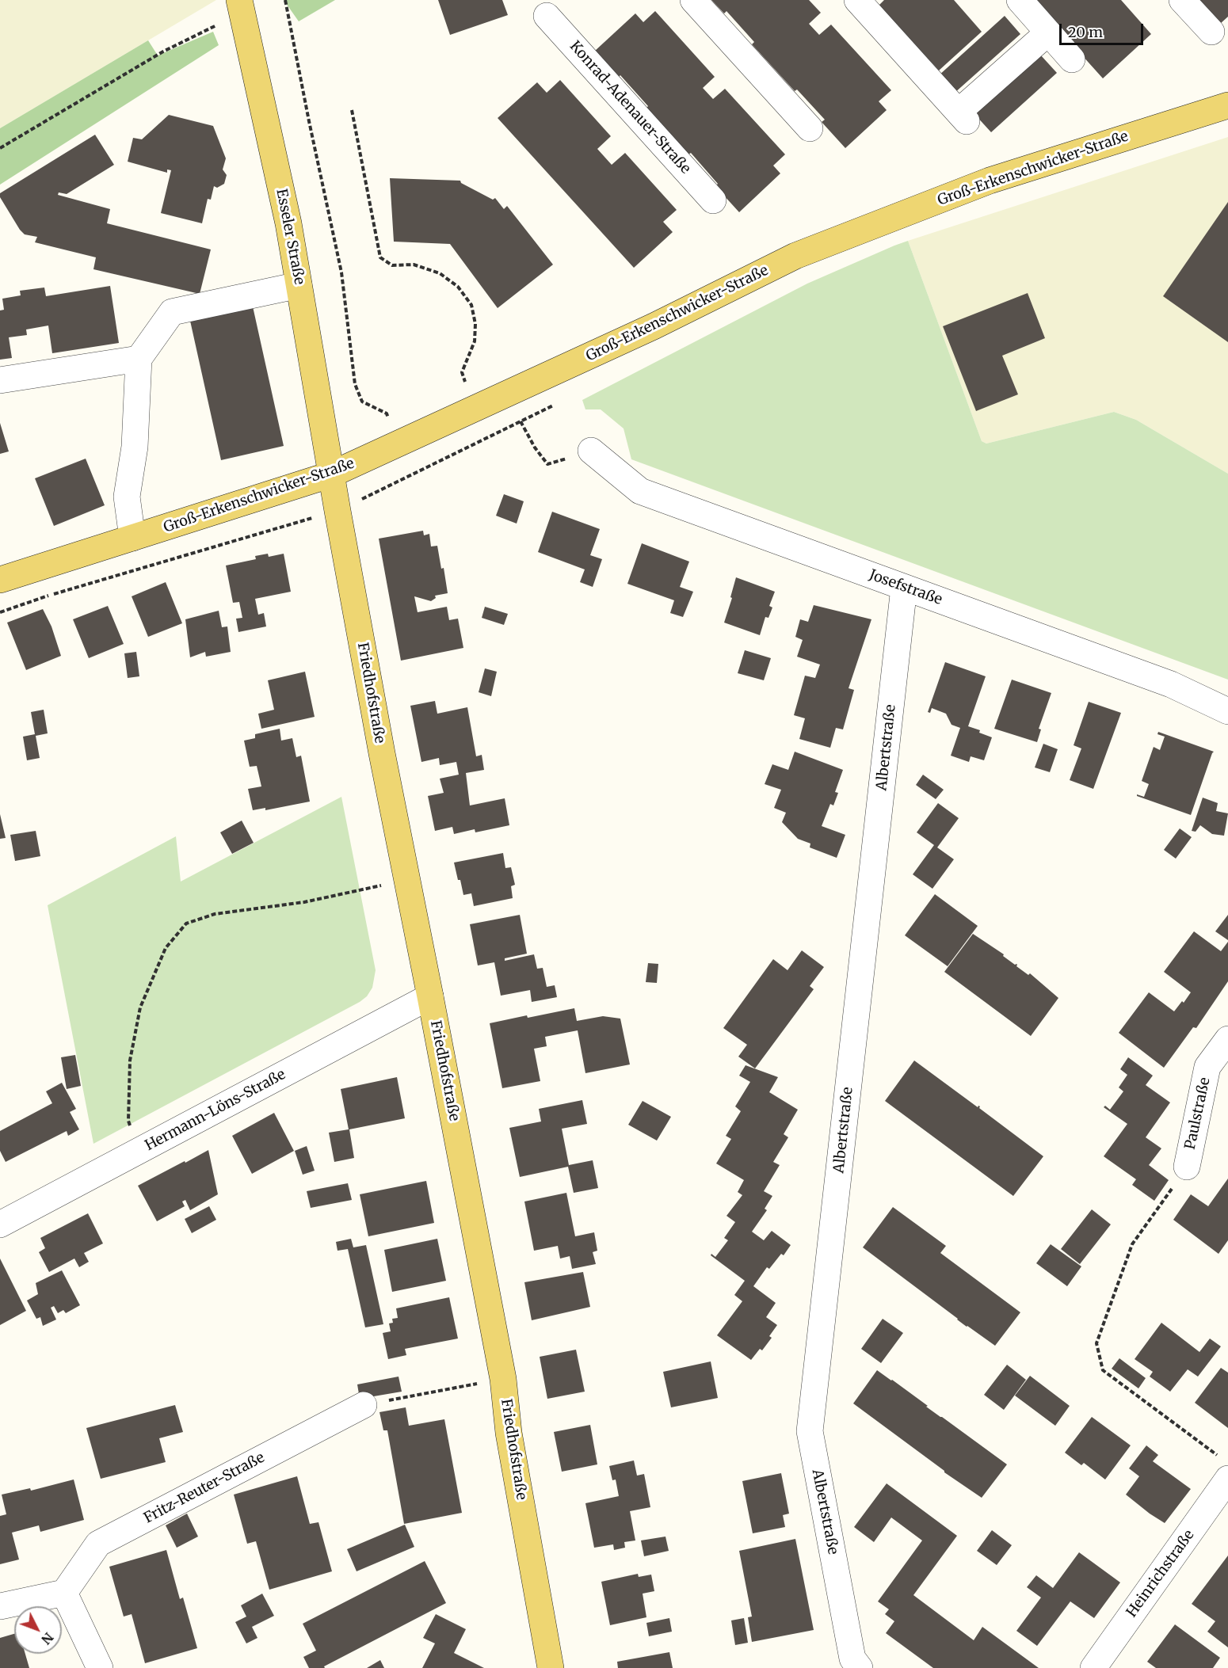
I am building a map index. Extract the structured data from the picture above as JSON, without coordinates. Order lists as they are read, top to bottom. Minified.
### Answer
{"streets":{"main road":["Groß-Erkenschwicker-Straße","Esseler Straße","Friedhofstraße"],"street":["Konrad-Adenauer-Straße","Josefstraße","Albertstraße","Hermann-Löns-Straße","Paulstraße","Fritz-Reuter-Straße","Heinrichstraße"]},"crossings":[["Groß-Erkenschwicker-Straße","Esseler Straße"],["Groß-Erkenschwicker-Straße","Friedhofstraße"],["Esseler Straße","Friedhofstraße"],["Josefstraße","Albertstraße"],["Friedhofstraße","Hermann-Löns-Straße"]],"scale_bar":"20 m","north":"bottom right"}
